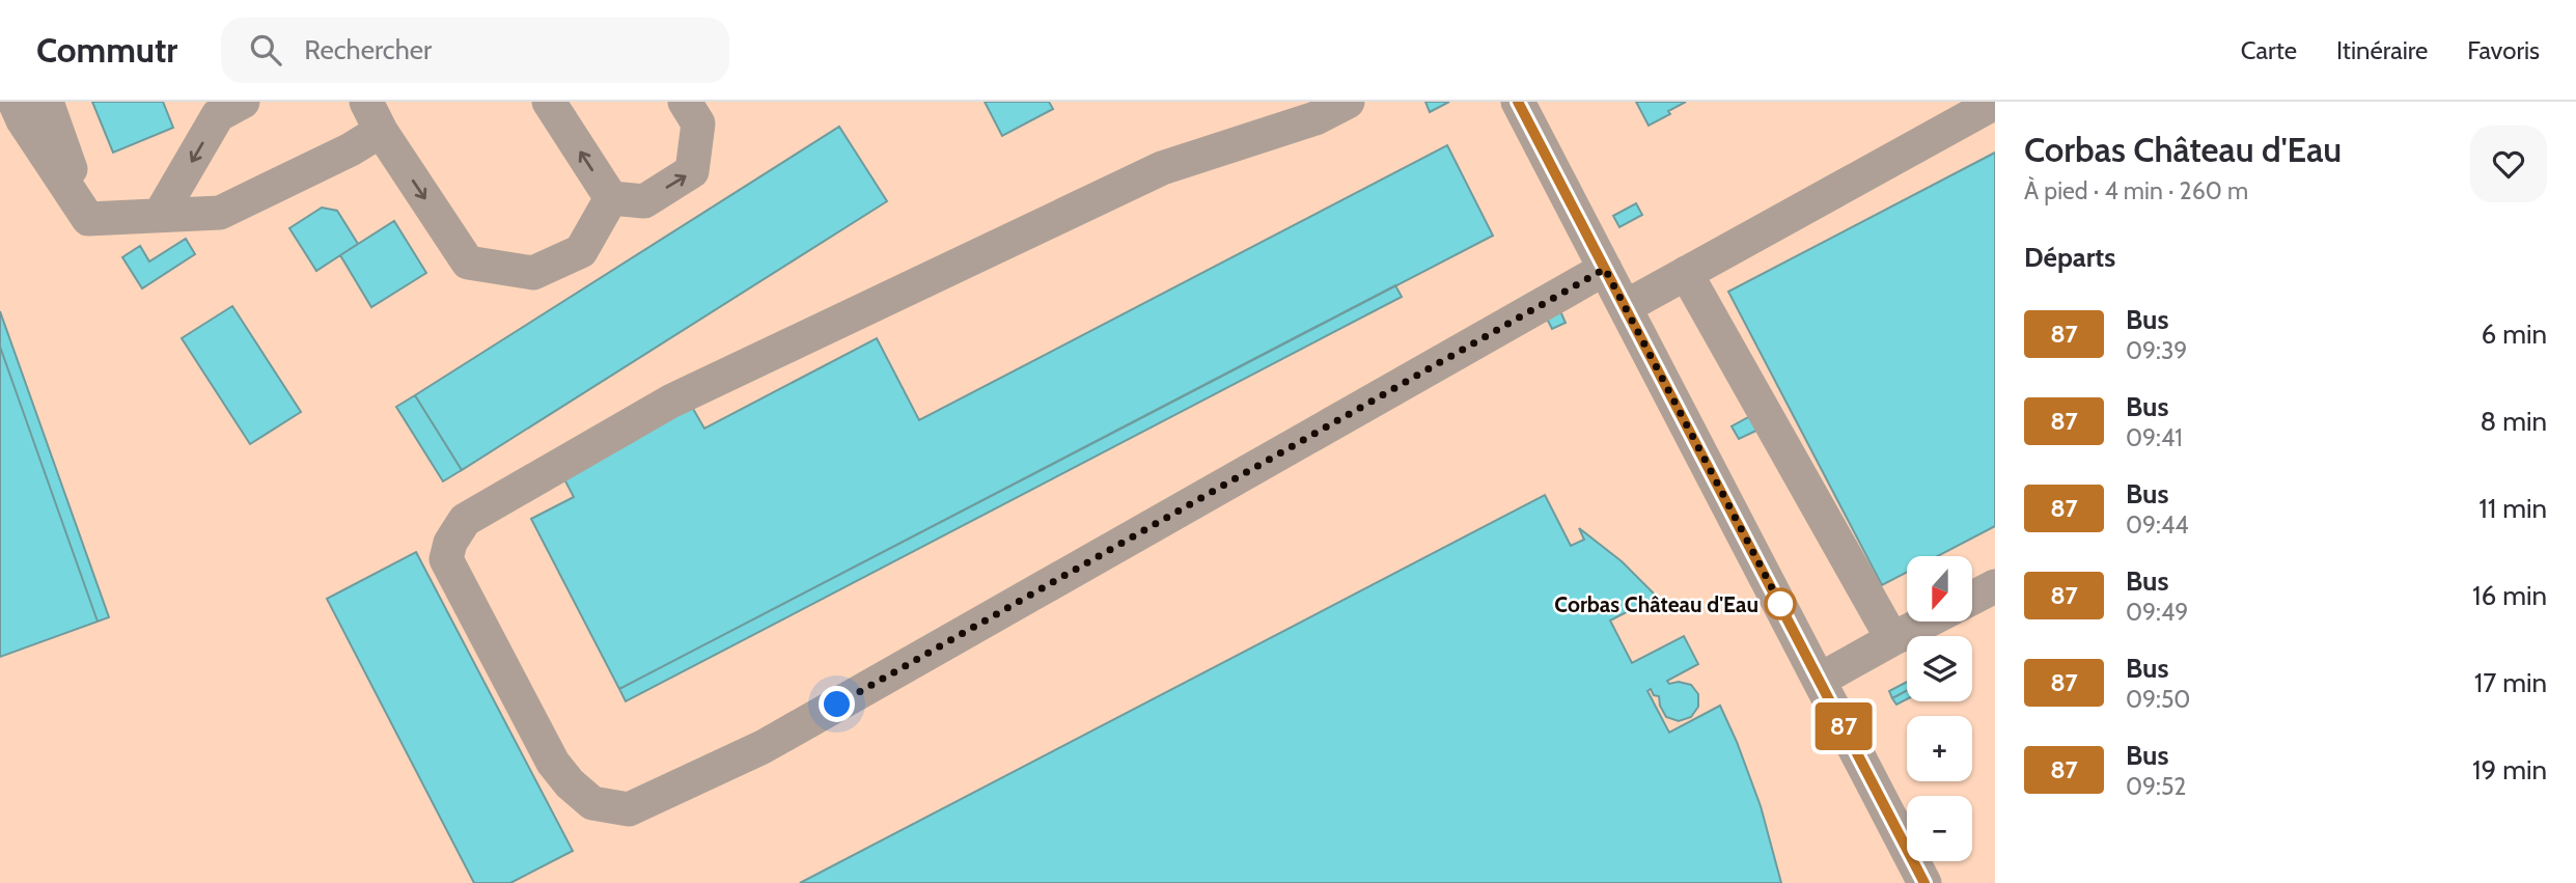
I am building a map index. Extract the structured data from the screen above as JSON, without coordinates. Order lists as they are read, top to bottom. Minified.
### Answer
{"places":["Corbas Château d'Eau"],"lines":["bus line 87"],"north":"bottom","page":{"header":"Commutr","search":"Rechercher","nav":["Carte","Itinéraire","Favoris"],"on_map":"87","heading":[["Corbas Château d'Eau","À pied · 4 min · 260 m"],"Départs"],"list":[{"mark":"87","name":"Bus","note":"09:39","value":"6 min"},{"mark":"87","name":"Bus","note":"09:41","value":"8 min"},{"mark":"87","name":"Bus","note":"09:44","value":"11 min"},{"mark":"87","name":"Bus","note":"09:49","value":"16 min"},{"mark":"87","name":"Bus","note":"09:50","value":"17 min"},{"mark":"87","name":"Bus","note":"09:52","value":"19 min"}],"map_buttons":["+","−"]}}
